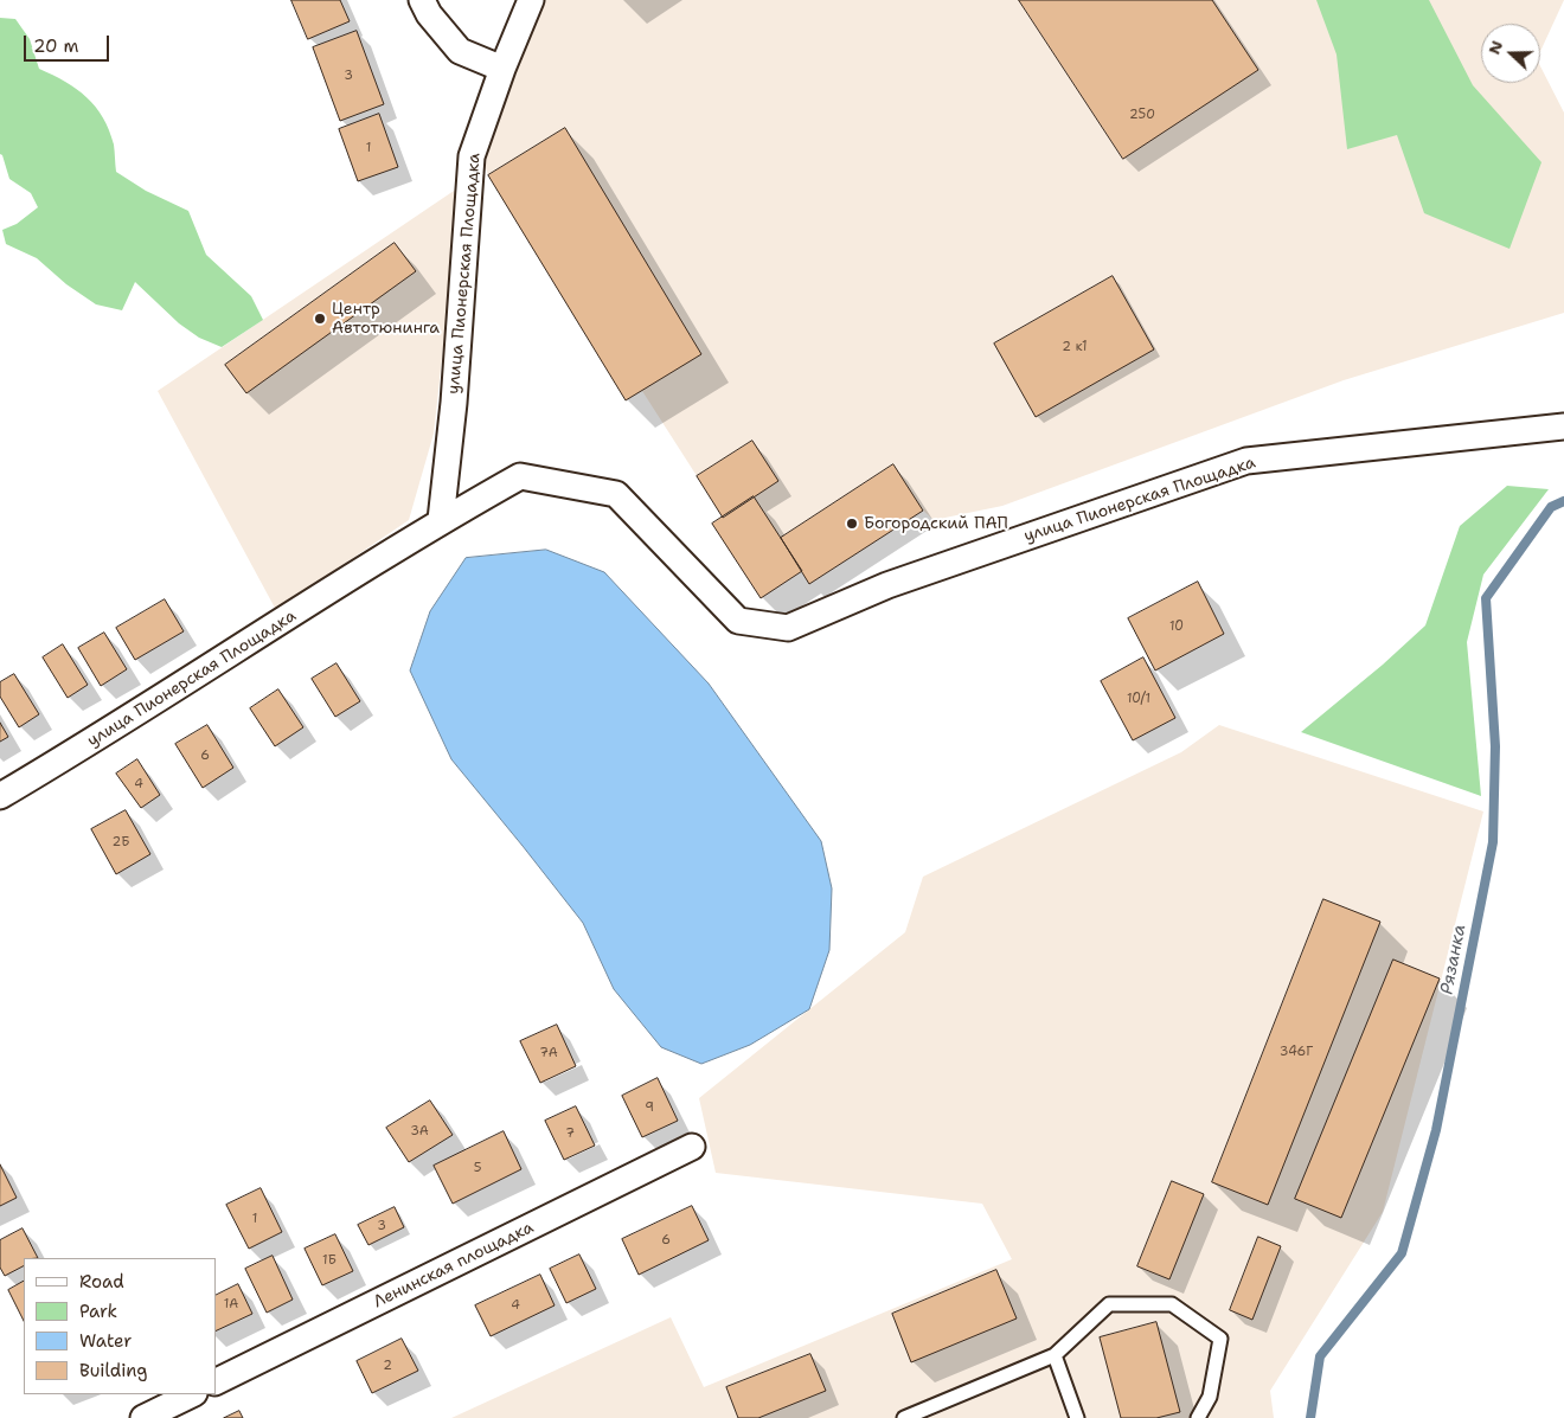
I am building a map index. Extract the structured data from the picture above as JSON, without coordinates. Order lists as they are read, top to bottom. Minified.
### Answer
{"streets":{"street":["улица Пионерская Площадка","Ленинская площадка"]},"water":["Рязанка"],"places":["Центр Автотюнинга","Богородский ПАП"],"house_numbers":["3","250","1","2 к1","10","10/1","6","4","2Б","346Г","7А","9","3А","7","5","1","3","6","1Б","1А","4","2"],"legend":["Road","Park","Water","Building"],"scale_bar":"20 m","north":"left"}
